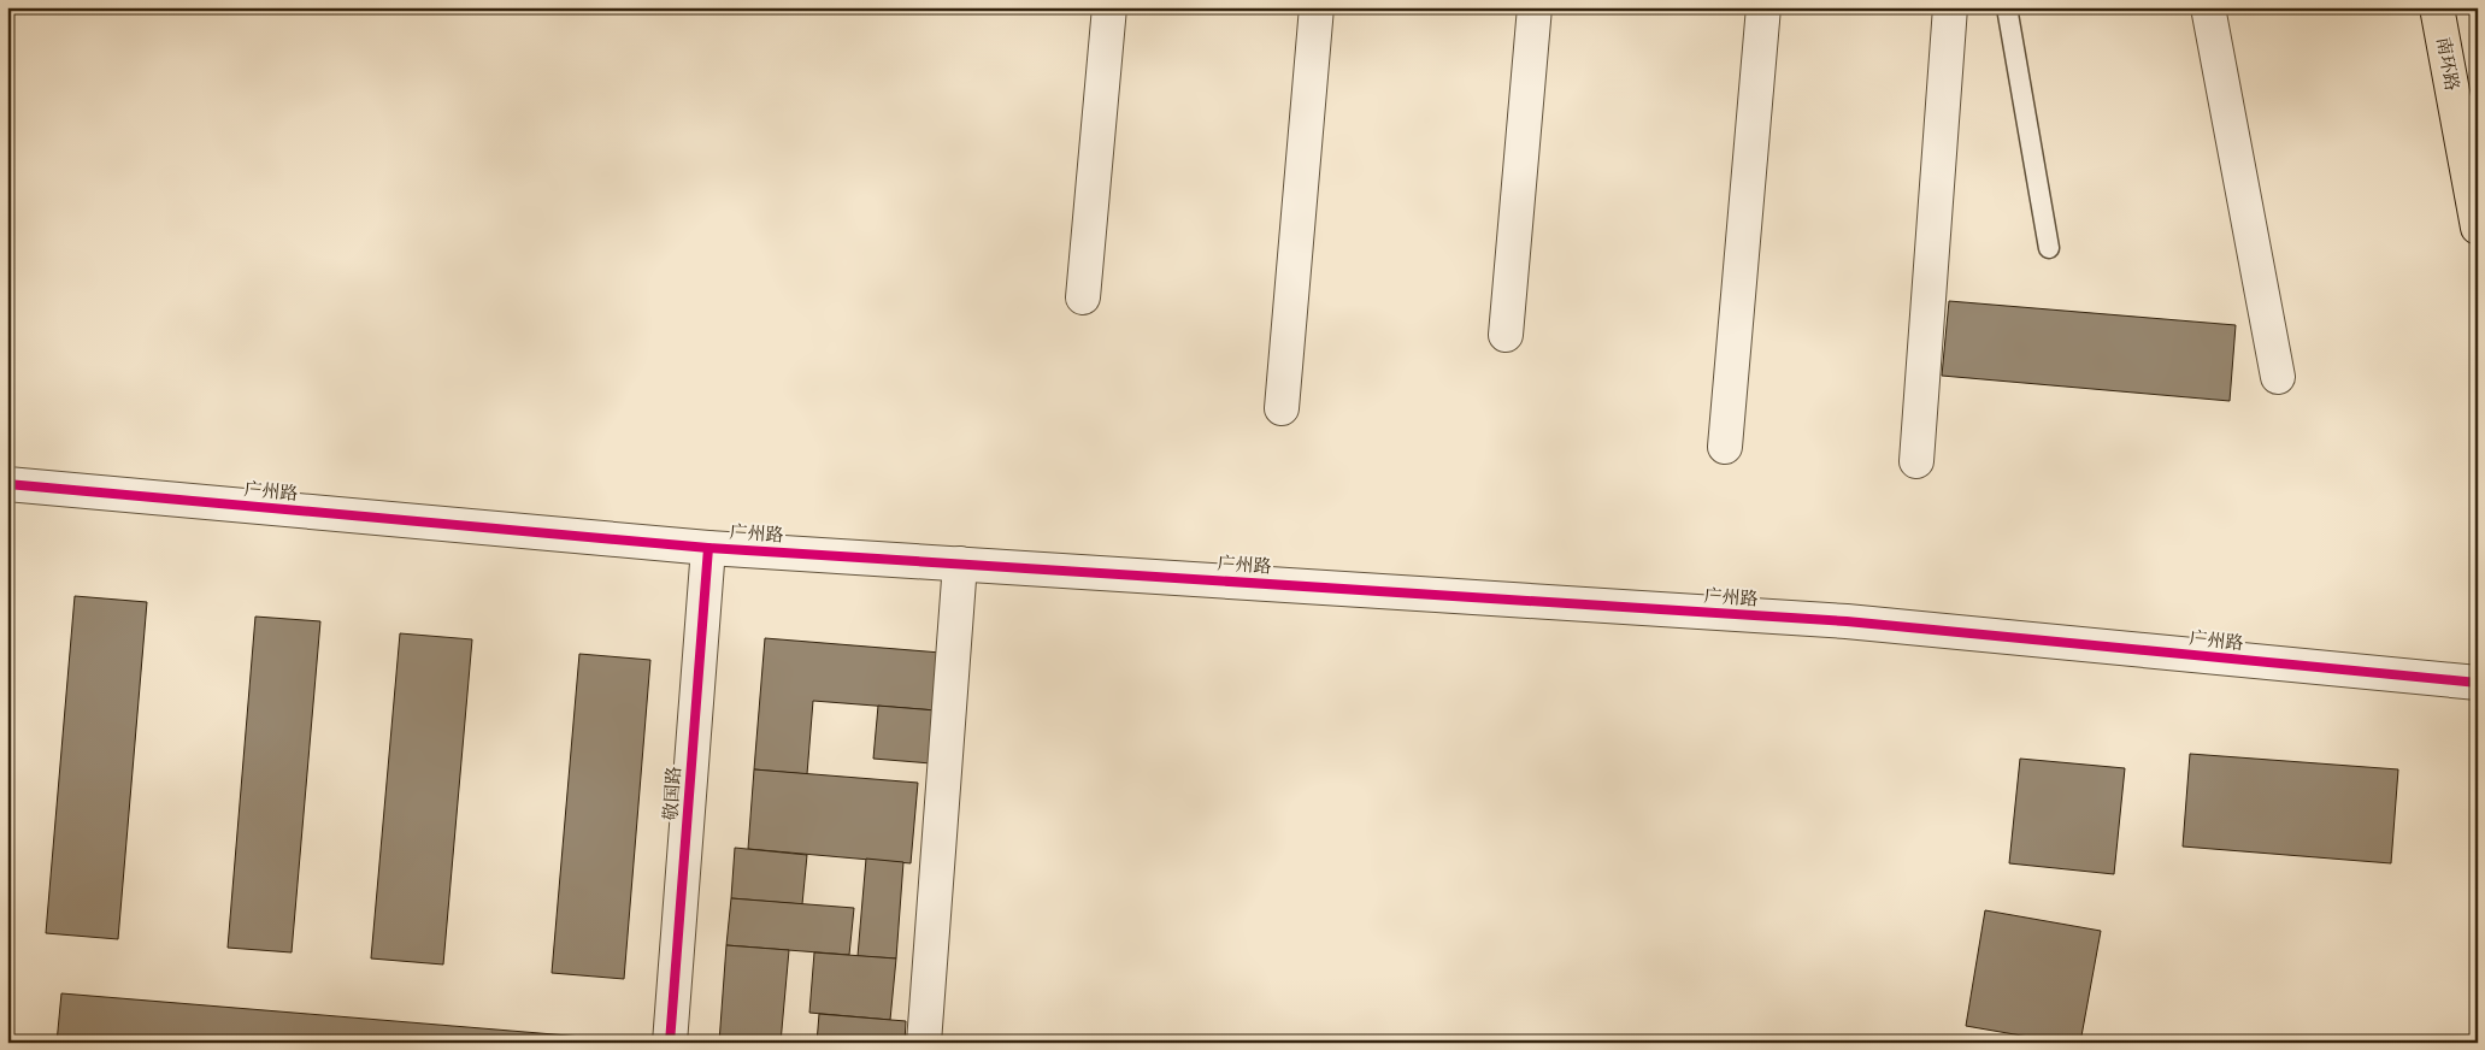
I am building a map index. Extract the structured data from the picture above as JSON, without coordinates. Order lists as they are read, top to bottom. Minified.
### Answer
{"streets":{"main road":["南环路"],"street":["广州路","敬国路"]},"crossings":[["广州路","敬国路"]]}
